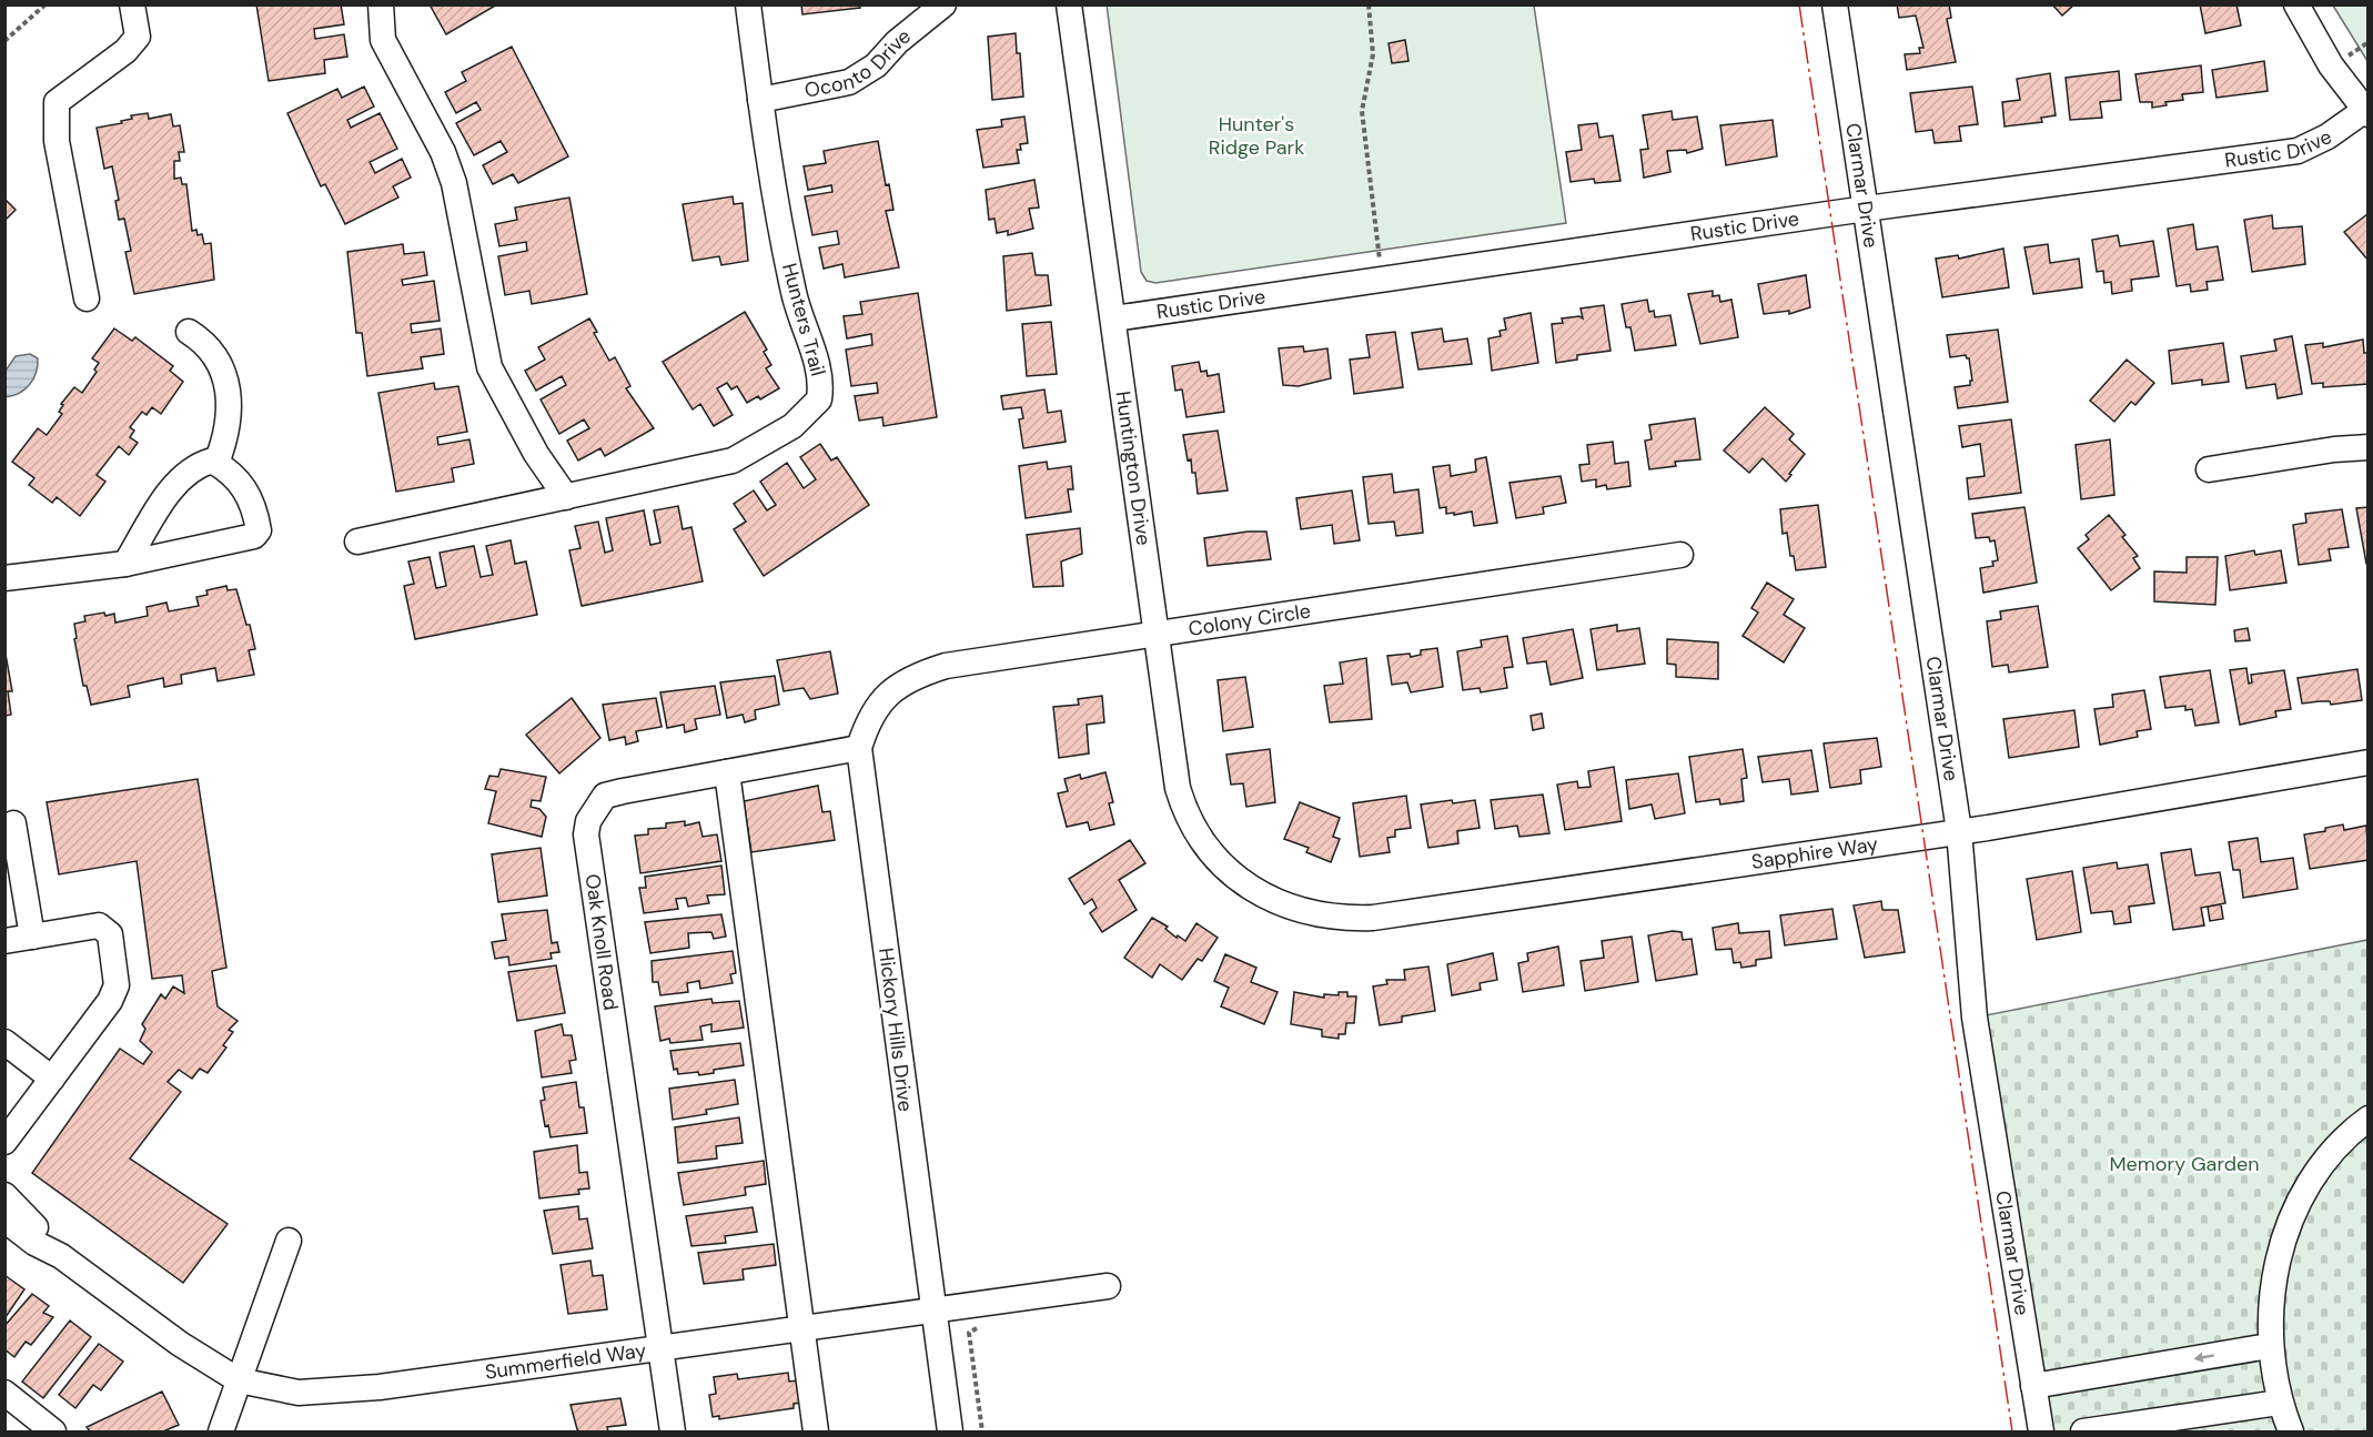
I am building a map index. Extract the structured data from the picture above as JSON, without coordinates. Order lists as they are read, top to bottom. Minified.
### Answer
{"streets":{"street":["Oconto Drive","Rustic Drive","Clarmar Drive","Hunters Trail","Huntington Drive","Colony Circle","Sapphire Way","Oak Knoll Road","Hickory Hills Drive","Summerfield Way"]},"crossings":[["Oconto Drive","Hunters Trail"],["Rustic Drive","Clarmar Drive"],["Rustic Drive","Huntington Drive"],["Clarmar Drive","Sapphire Way"],["Huntington Drive","Colony Circle"],["Huntington Drive","Sapphire Way"],["Colony Circle","Oak Knoll Road"],["Colony Circle","Hickory Hills Drive"],["Oak Knoll Road","Hickory Hills Drive"],["Oak Knoll Road","Summerfield Way"],["Hickory Hills Drive","Summerfield Way"]],"parks":["Hunter's Ridge Park","Memory Garden"]}
